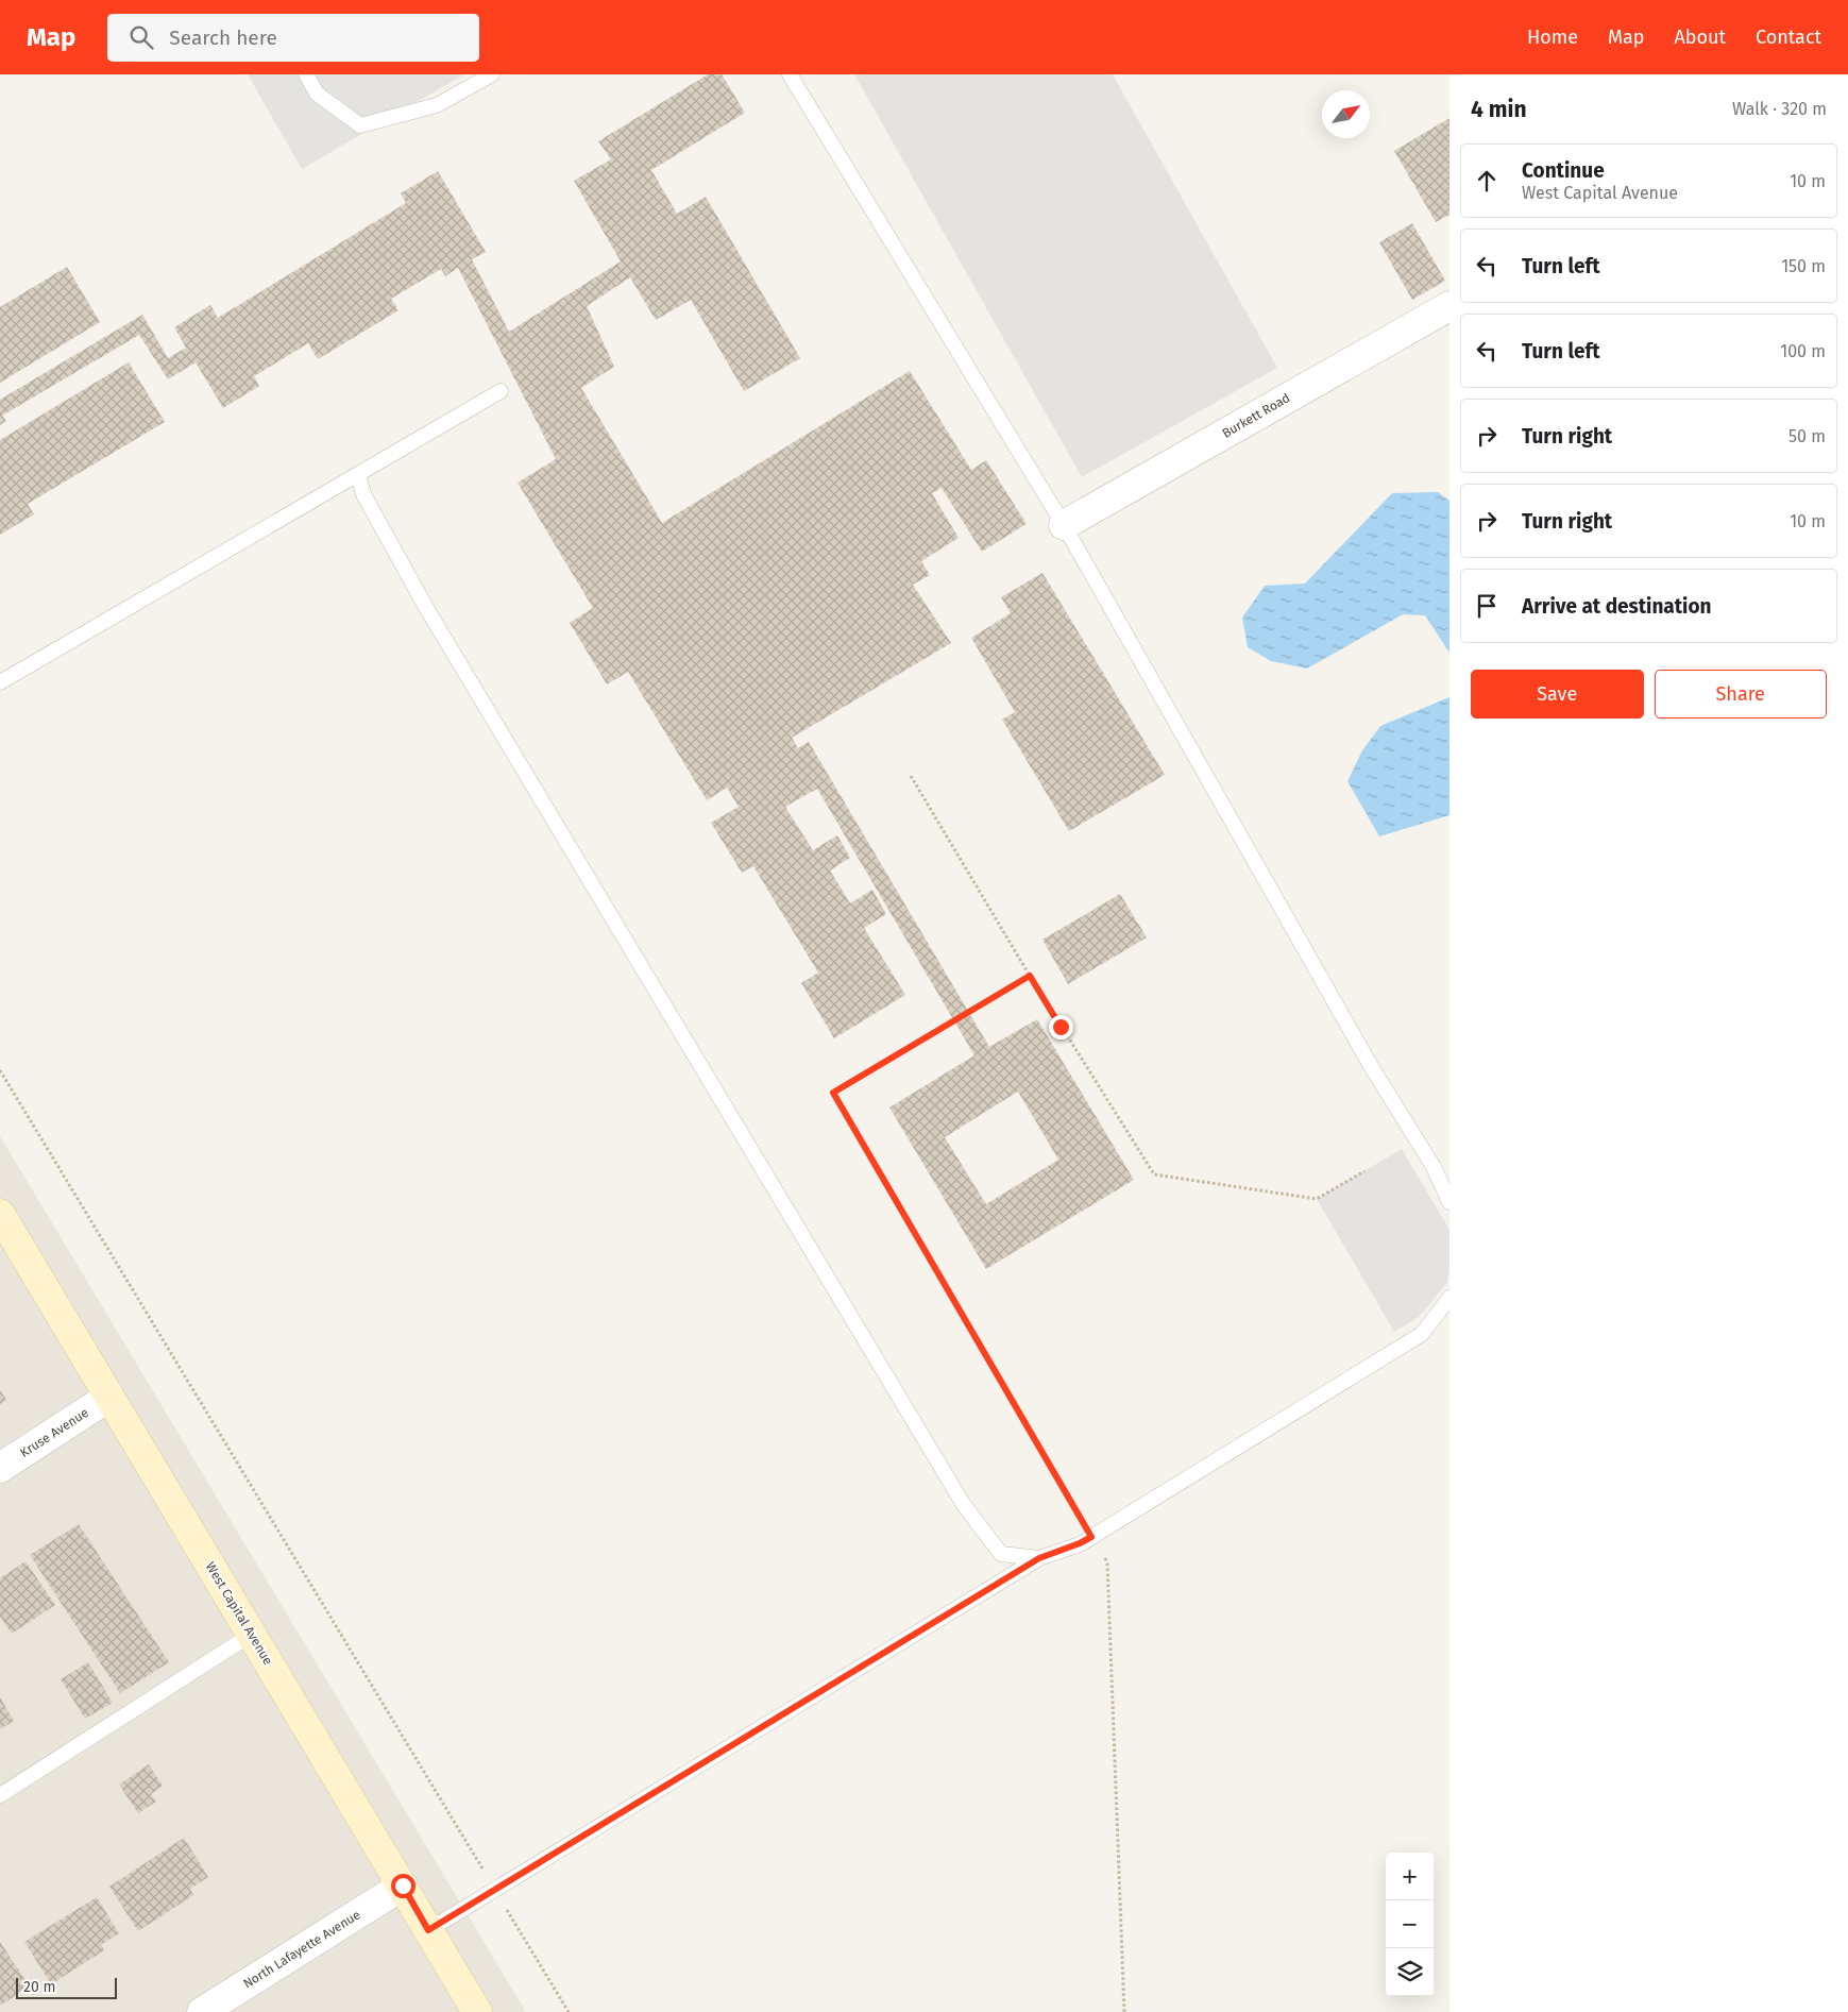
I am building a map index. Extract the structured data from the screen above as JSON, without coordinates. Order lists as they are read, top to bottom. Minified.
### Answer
{"streets":{"main road":["West Capital Avenue"],"street":["Burkett Road","Kruse Avenue","North Lafayette Avenue"]},"crossings":[["Kruse Avenue","West Capital Avenue"],["West Capital Avenue","North Lafayette Avenue"]],"scale_bar":"20 m","north":"top right","page":{"header":"Map","search":"Search here","nav":["Home","Map","About","Contact"],"heading":["4 min","Walk · 320 m"],"list":[["Continue","West Capital Avenue","10 m"],["Turn left","150 m"],["Turn left","100 m"],["Turn right","50 m"],["Turn right","10 m"],"Arrive at destination"],"buttons":["Save","Share"],"map_buttons":["+","−"],"scale":"20 m"}}
